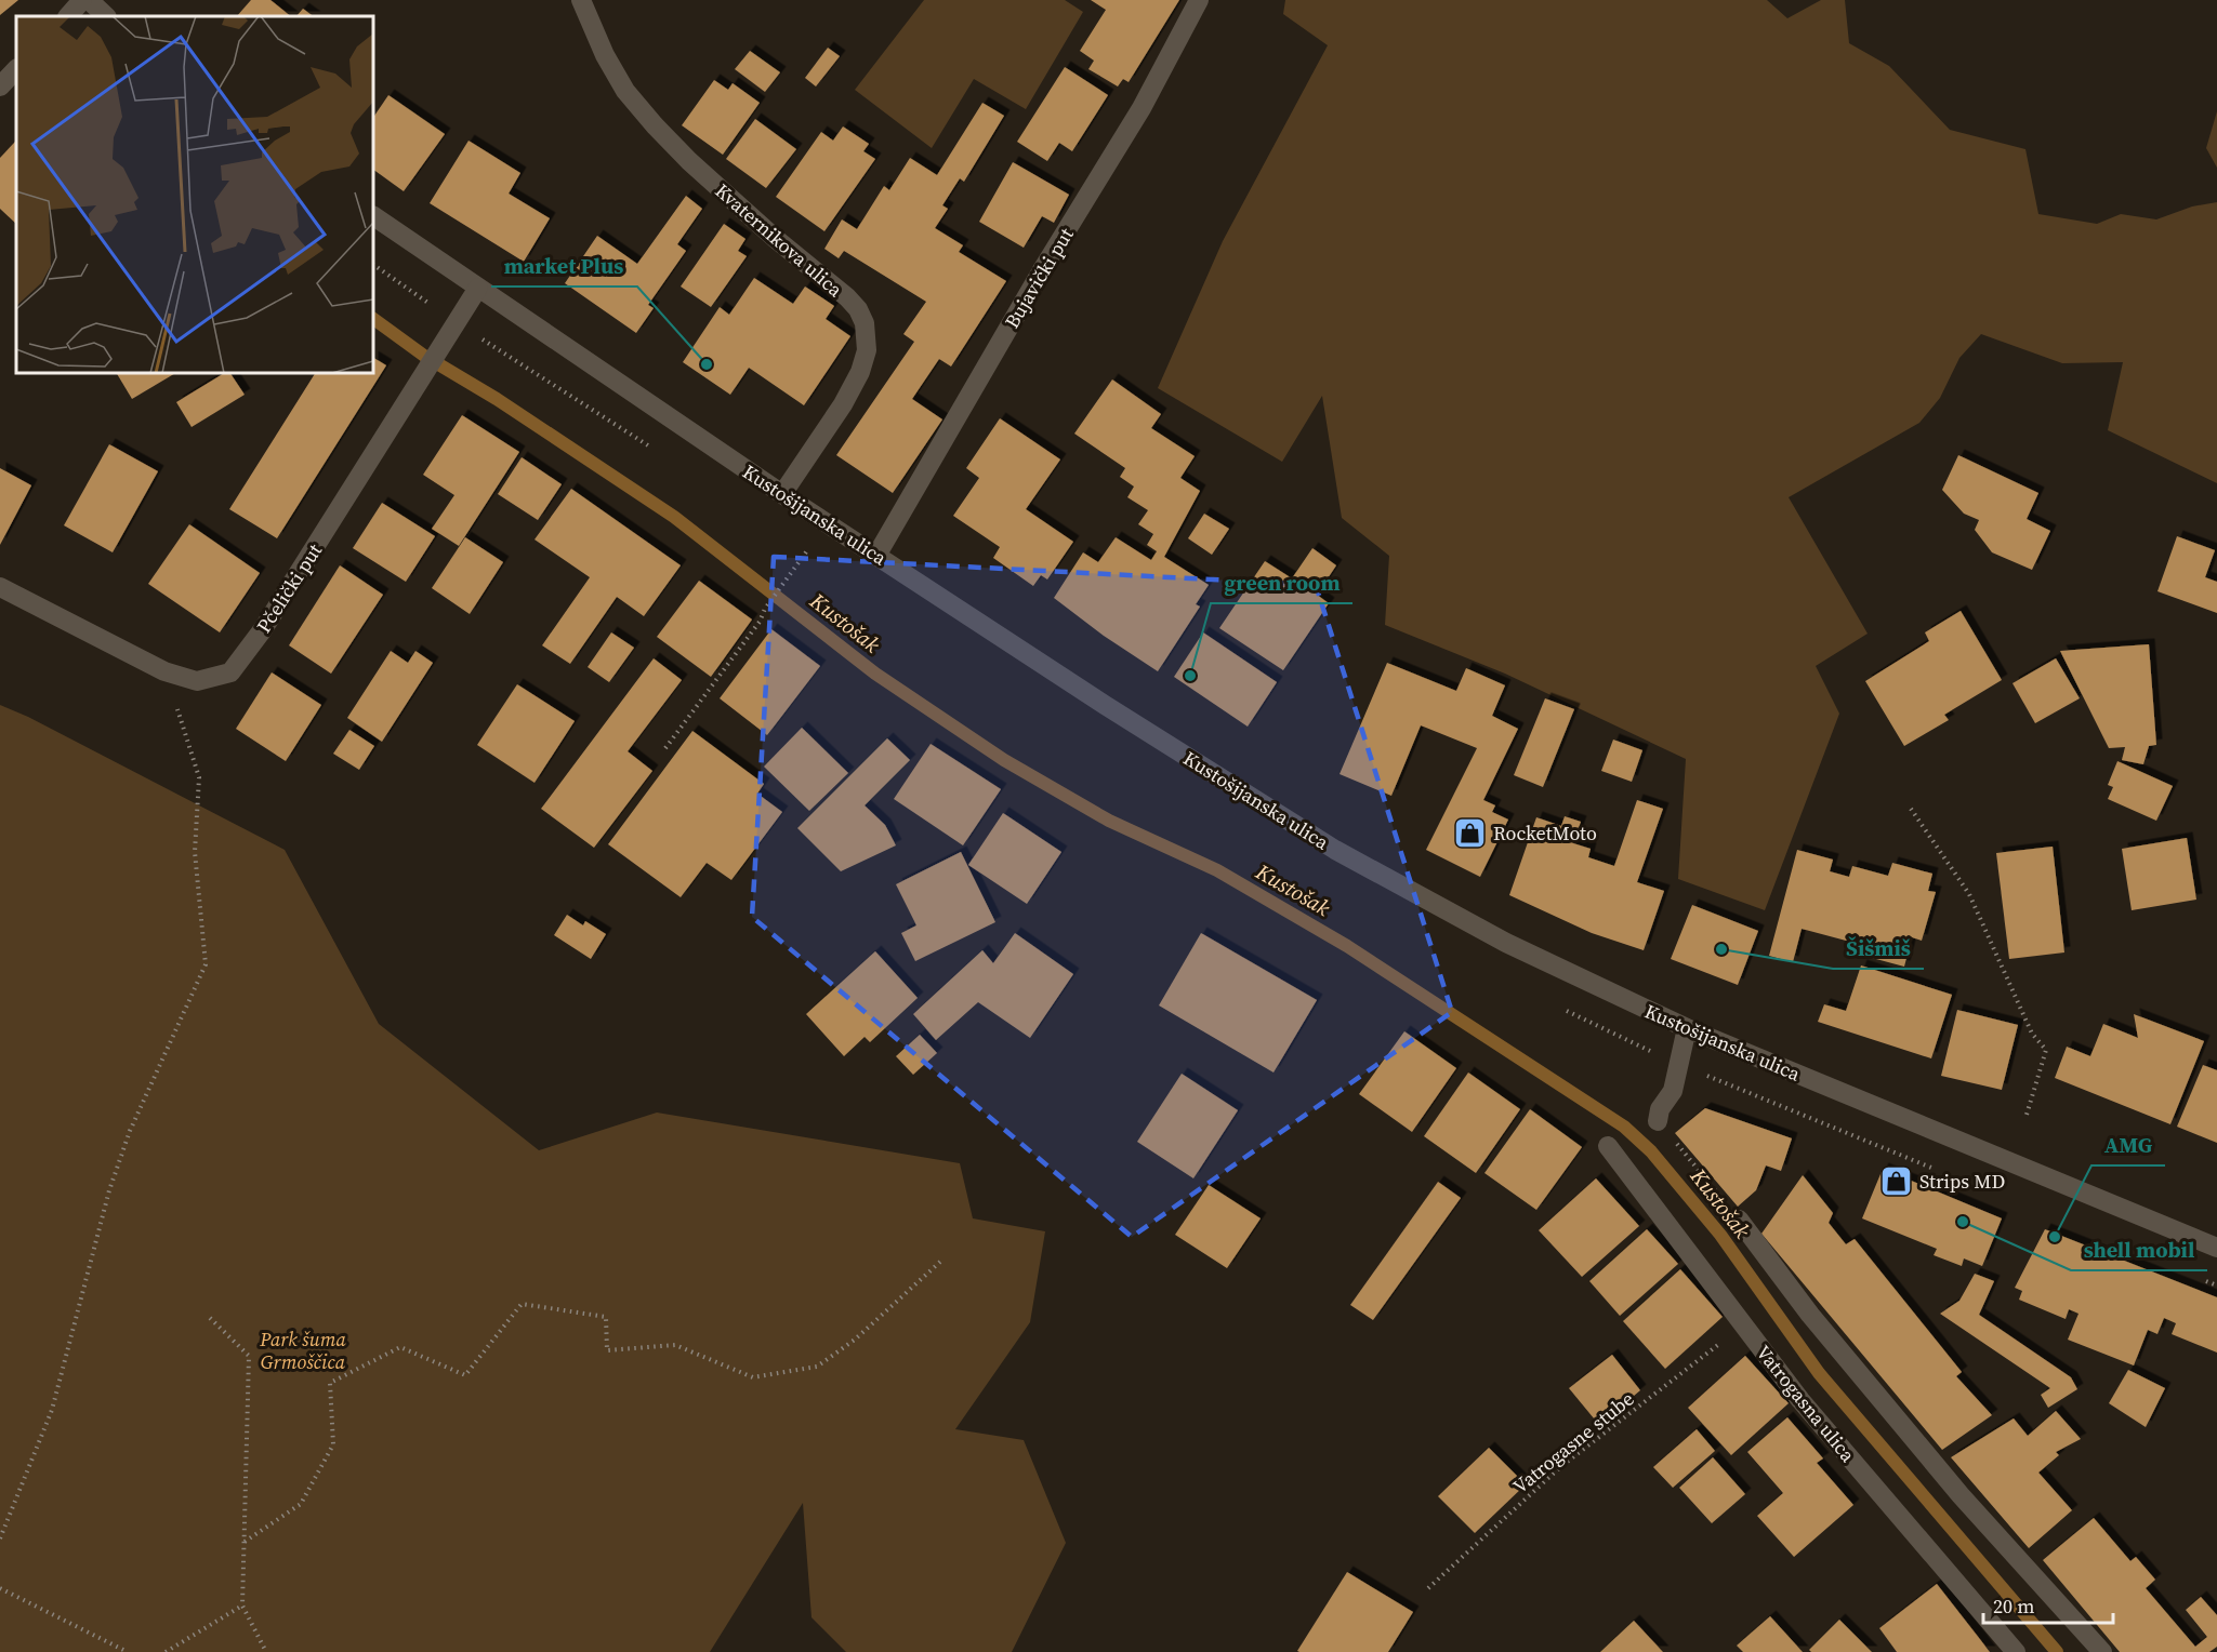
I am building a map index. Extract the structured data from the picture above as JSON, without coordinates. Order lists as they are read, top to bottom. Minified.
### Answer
{"streets":{"street":["Kvaternikova ulica","Bujavički put","Kustošijanska ulica","Pčelički put","Vatrogasna ulica"],"path":["Vatrogasne stube"]},"crossings":[["Kvaternikova ulica","Kustošijanska ulica"],["Bujavički put","Kustošijanska ulica"],["Kustošijanska ulica","Pčelički put"],["Vatrogasna ulica","Vatrogasne stube"]],"water":["Kustošak"],"parks":["Park šuma Grmoščica"],"places":{"other":["market Plus","green room","Šišmiš","shell mobil","AMG"],"shop":["RocketMoto","Strips MD"]},"scale_bar":"20 m"}
